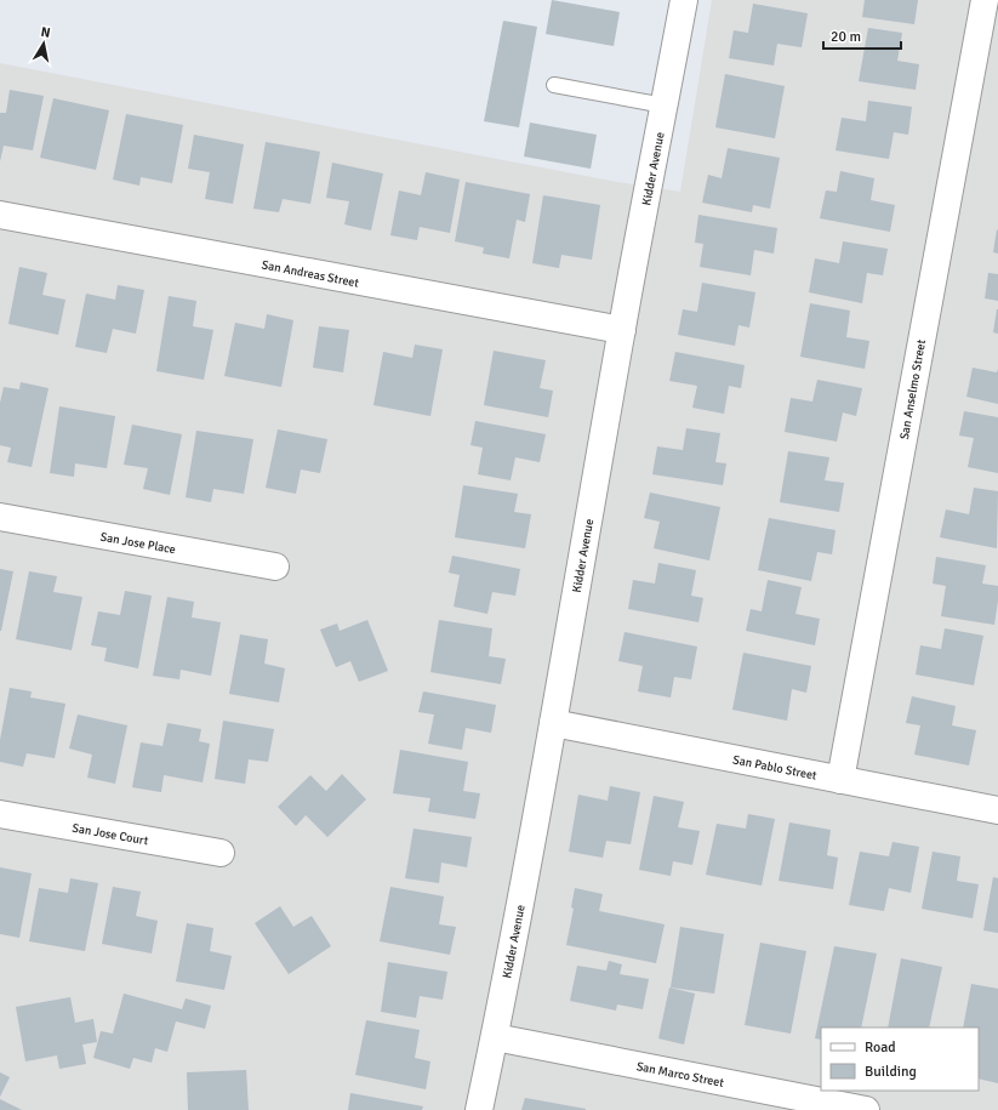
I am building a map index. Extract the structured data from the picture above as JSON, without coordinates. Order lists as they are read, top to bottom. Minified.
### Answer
{"streets":{"street":["Kidder Avenue","San Andreas Street","San Anselmo Street","San Jose Place","San Pablo Street","San Jose Court","San Marco Street"]},"crossings":[["Kidder Avenue","San Andreas Street"],["Kidder Avenue","San Pablo Street"],["Kidder Avenue","San Marco Street"],["San Anselmo Street","San Pablo Street"]],"legend":["Road","Building"],"scale_bar":"20 m","north":"top"}
